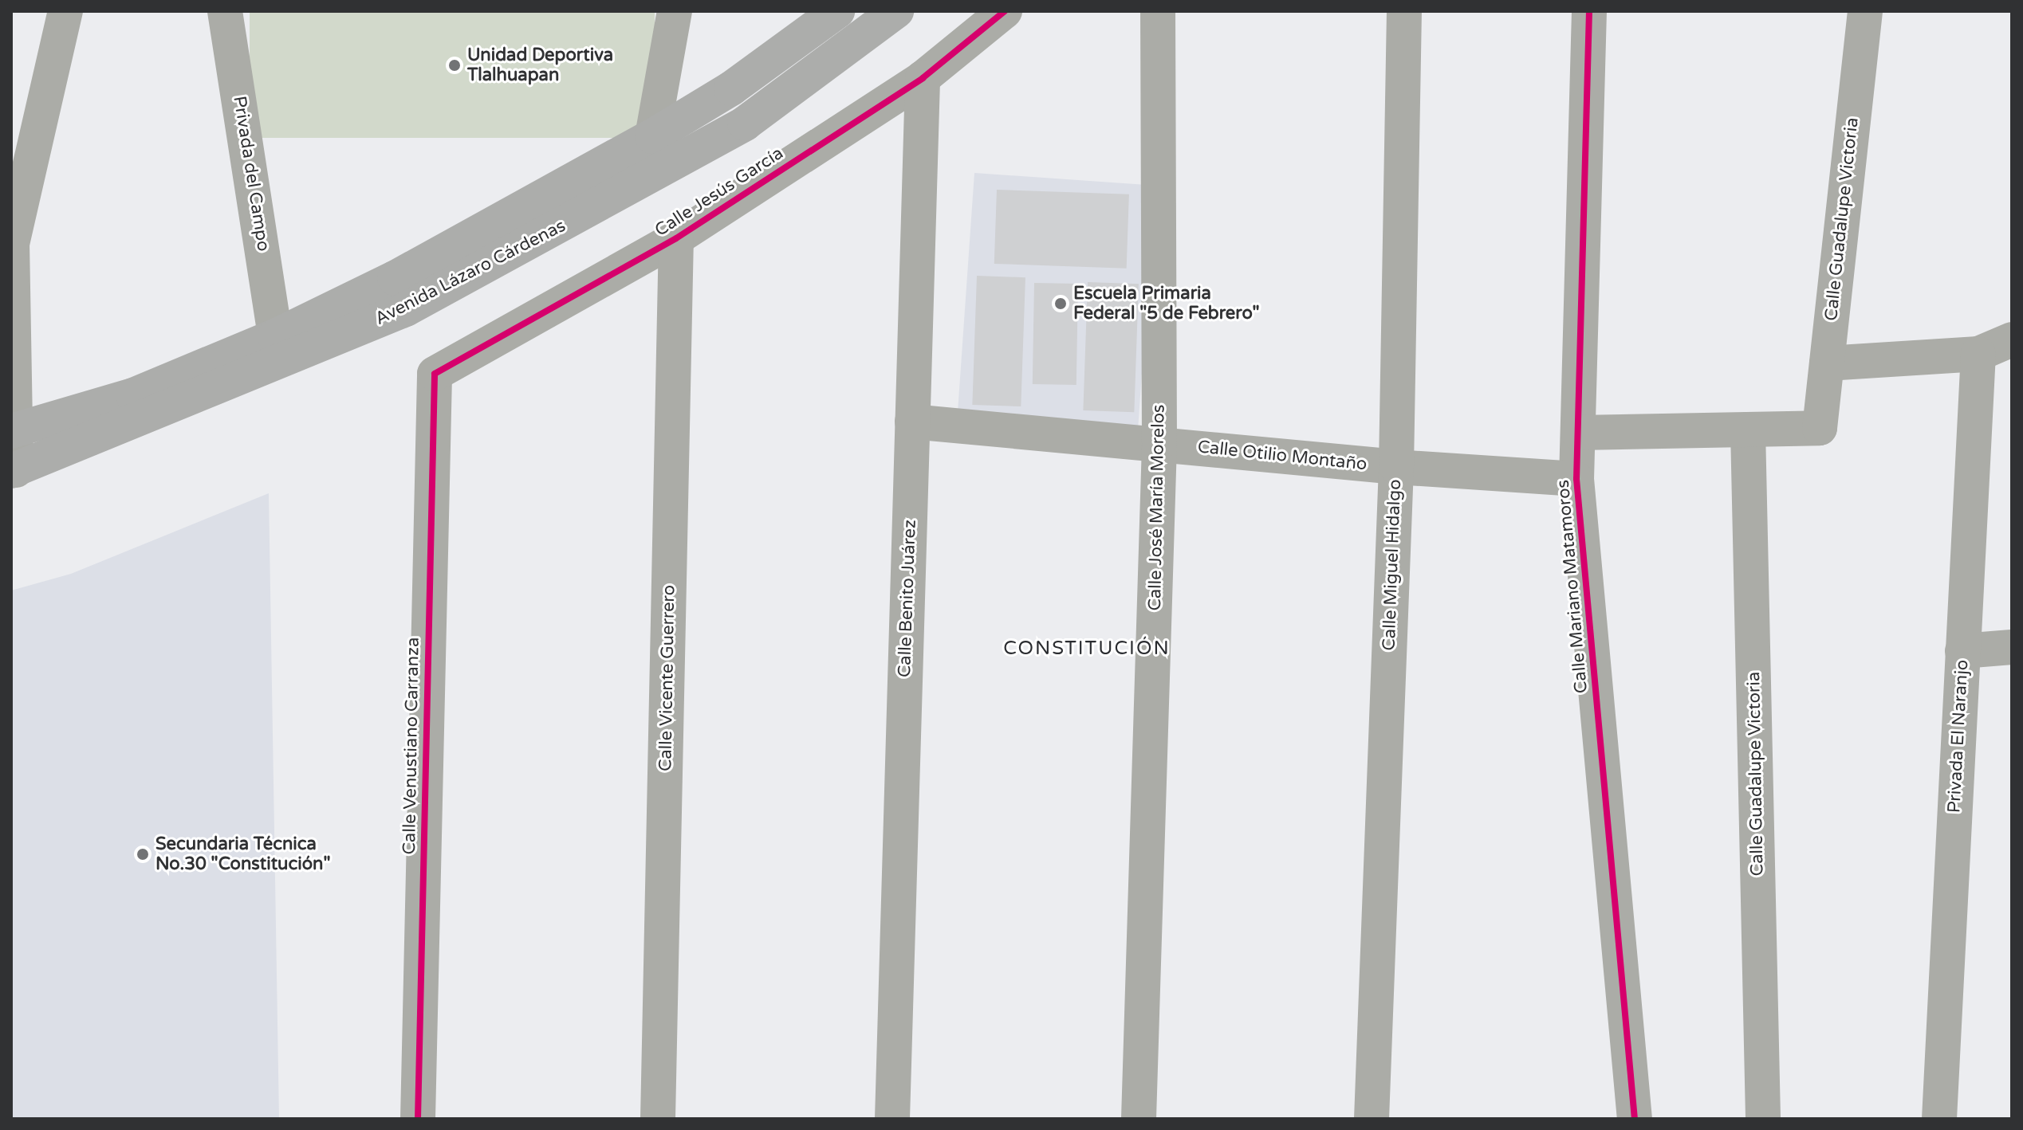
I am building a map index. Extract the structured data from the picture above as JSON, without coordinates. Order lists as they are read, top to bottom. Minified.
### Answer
{"streets":{"main road":["Avenida Lázaro Cárdenas"],"street":["Privada del Campo","Calle Jesús García","Calle Guadalupe Victoria","Calle Otilio Montaño","Calle José María Morelos","Calle Miguel Hidalgo","Calle Mariano Matamoros","Calle Benito Juárez","Calle Vicente Guerrero","Privada El Naranjo","Calle Venustiano Carranza"]},"crossings":[["Privada del Campo","Avenida Lázaro Cárdenas"],["Calle Jesús García","Calle Benito Juárez"],["Calle Jesús García","Calle Vicente Guerrero"],["Calle Jesús García","Calle Venustiano Carranza"],["Calle Otilio Montaño","Calle José María Morelos"],["Calle Otilio Montaño","Calle Miguel Hidalgo"],["Calle Otilio Montaño","Calle Mariano Matamoros"],["Calle Otilio Montaño","Calle Benito Juárez"]],"districts":["CONSTITUCIÓN"],"places":["Unidad Deportiva Tlalhuapan","Escuela Primaria Federal \"5 de Febrero\"","Secundaria Técnica No.30 \"Constitución\""]}
